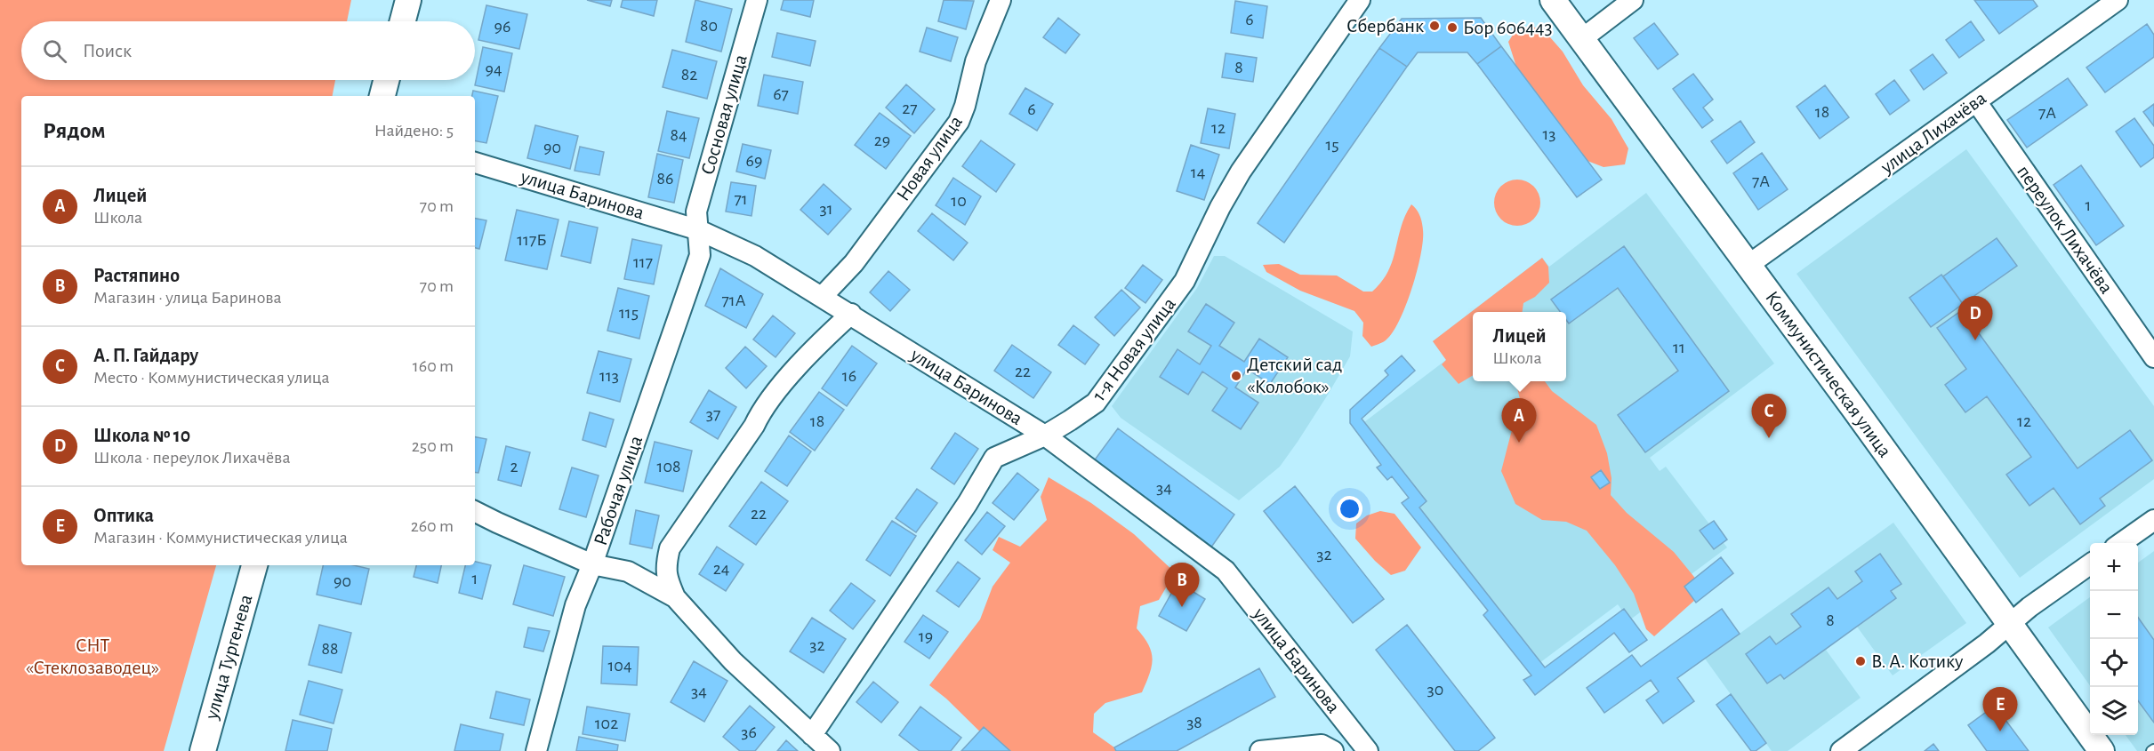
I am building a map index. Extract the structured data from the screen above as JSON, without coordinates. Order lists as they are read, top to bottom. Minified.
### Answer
{"streets":{"street":["Сосновая улица","улица Лихачёва","Новая улица","улица Баринова","переулок Лихачёва","1-я Новая улица","Коммунистическая улица","Рабочая улица","улица Тургенева"]},"crossings":[["Сосновая улица","улица Баринова"],["Сосновая улица","Рабочая улица"],["улица Лихачёва","переулок Лихачёва"],["улица Лихачёва","Коммунистическая улица"],["Новая улица","улица Баринова"],["улица Баринова","1-я Новая улица"],["улица Баринова","Рабочая улица"]],"parks":["СНТ «Стеклозаводец»"],"places":["Сбербанк","Бор 606443","Детский сад «Колобок»","В. А. Котику"],"house_numbers":["6","80","96","8","94","82","67","27","6","18","7А","12","13","84","29","15","90","69","14","86","7А","71","10","1","31","117Б","117","71А","115","11","22","113","16","37","18","12","2","108","34","22","32","24","1","90","8","19","32","88","104","30","34","38","102","36"],"page":{"search":"Поиск","heading":["Рядом","Найдено: 5"],"list":[{"mark":"A","name":"Лицей","note":"Школа","value":"70 m"},{"mark":"B","name":"Растяпино","note":"Магазин · улица Баринова","value":"70 m"},{"mark":"C","name":"А. П. Гайдару","note":"Место · Коммунистическая улица","value":"160 m"},{"mark":"D","name":"Школа № 10","note":"Школа · переулок Лихачёва","value":"250 m"},{"mark":"E","name":"Оптика","note":"Магазин · Коммунистическая улица","value":"260 m"}],"pins":["D","C","A","B","E"],"popup":["Лицей","Школа"],"map_buttons":["+","−"]}}
